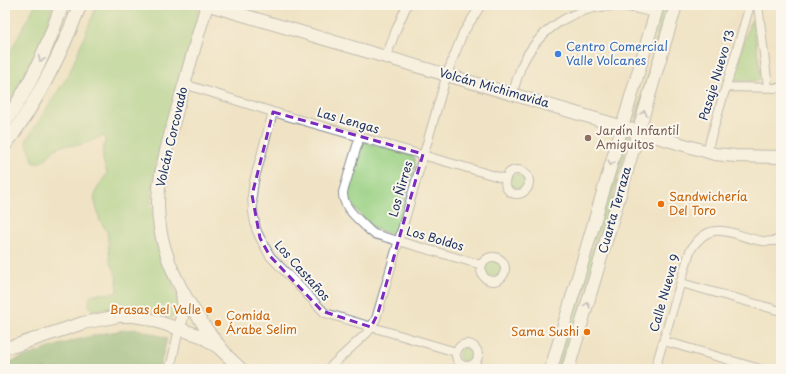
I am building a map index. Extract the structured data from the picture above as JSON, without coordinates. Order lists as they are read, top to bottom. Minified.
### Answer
{"streets":{"street":["Pasaje Nuevo 13","Volcán Michimavida","Las Lengas","Volcán Corcovado","Los Ñirres","Cuarta Terraza","Los Boldos","Los Castaños","Calle Nueva 9"]},"crossings":[["Pasaje Nuevo 13","Volcán Michimavida"],["Volcán Michimavida","Volcán Corcovado"],["Volcán Michimavida","Los Ñirres"],["Volcán Michimavida","Cuarta Terraza"],["Las Lengas","Volcán Corcovado"],["Las Lengas","Los Ñirres"],["Las Lengas","Los Boldos"],["Las Lengas","Los Castaños"],["Los Ñirres","Los Boldos"],["Los Ñirres","Los Castaños"]],"places":["Centro Comercial Valle Volcanes","Jardín Infantil Amiguitos","Sandwichería Del Toro","Brasas del Valle","Comida Árabe Selim","Sama Sushi"]}
